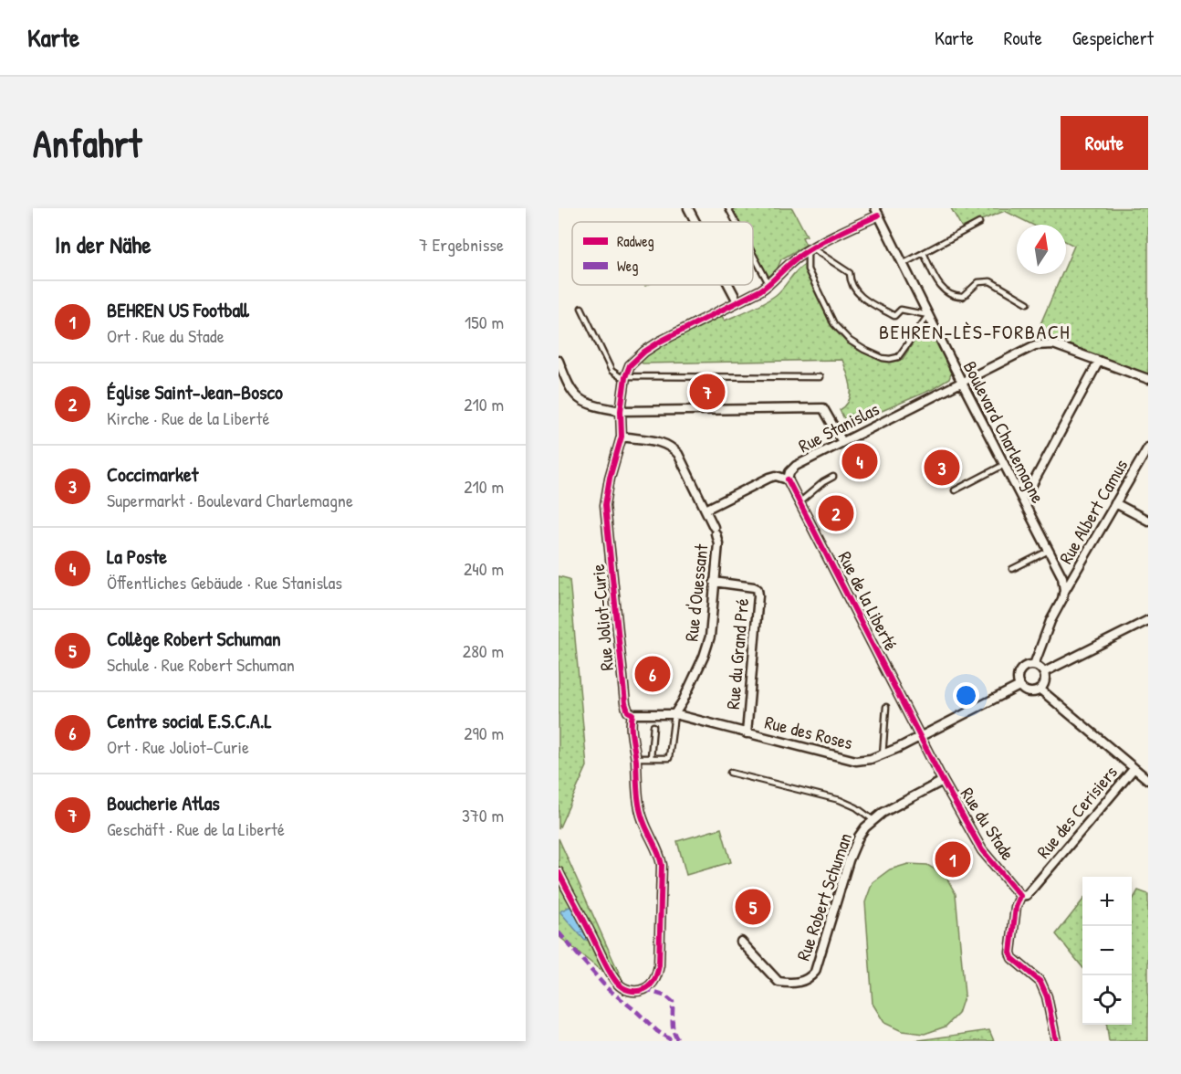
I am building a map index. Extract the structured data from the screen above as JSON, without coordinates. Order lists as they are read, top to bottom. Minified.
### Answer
{"streets":{"street":["Rue Stanislas","Boulevard Charlemagne","Rue Albert Camus","Rue d'Ouessant","Rue de la Liberté","Rue Joliot-Curie","Rue du Grand Pré","Rue des Roses","Rue des Cerisiers","Rue du Stade","Rue Robert Schuman"]},"crossings":[["Rue Stanislas","Boulevard Charlemagne"],["Rue Stanislas","Rue de la Liberté"],["Boulevard Charlemagne","Rue Albert Camus"],["Rue d'Ouessant","Rue Joliot-Curie"],["Rue d'Ouessant","Rue du Grand Pré"],["Rue d'Ouessant","Rue des Roses"],["Rue de la Liberté","Rue des Roses"],["Rue de la Liberté","Rue du Stade"],["Rue Joliot-Curie","Rue des Roses"],["Rue du Grand Pré","Rue des Roses"],["Rue des Roses","Rue du Stade"],["Rue des Cerisiers","Rue du Stade"],["Rue du Stade","Rue Robert Schuman"]],"districts":["BEHREN-LÈS-FORBACH"],"legend":["Radweg","Weg"],"north":"top","page":{"header":"Karte","nav":["Karte","Route","Gespeichert"],"buttons":"Route","title":"Anfahrt","heading":["In der Nähe","7 Ergebnisse"],"list":[{"mark":"1","name":"BEHREN US Football","note":"Ort · Rue du Stade","value":"150 m"},{"mark":"2","name":"Église Saint-Jean-Bosco","note":"Kirche · Rue de la Liberté","value":"210 m"},{"mark":"3","name":"Coccimarket","note":"Supermarkt · Boulevard Charlemagne","value":"210 m"},{"mark":"4","name":"La Poste","note":"Öffentliches Gebäude · Rue Stanislas","value":"240 m"},{"mark":"5","name":"Collège Robert Schuman","note":"Schule · Rue Robert Schuman","value":"280 m"},{"mark":"6","name":"Centre social E.S.C.A.L","note":"Ort · Rue Joliot-Curie","value":"290 m"},{"mark":"7","name":"Boucherie Atlas","note":"Geschäft · Rue de la Liberté","value":"370 m"}],"pins":["7","4","3","2","6","1","5"],"map_buttons":["+","−"]}}
